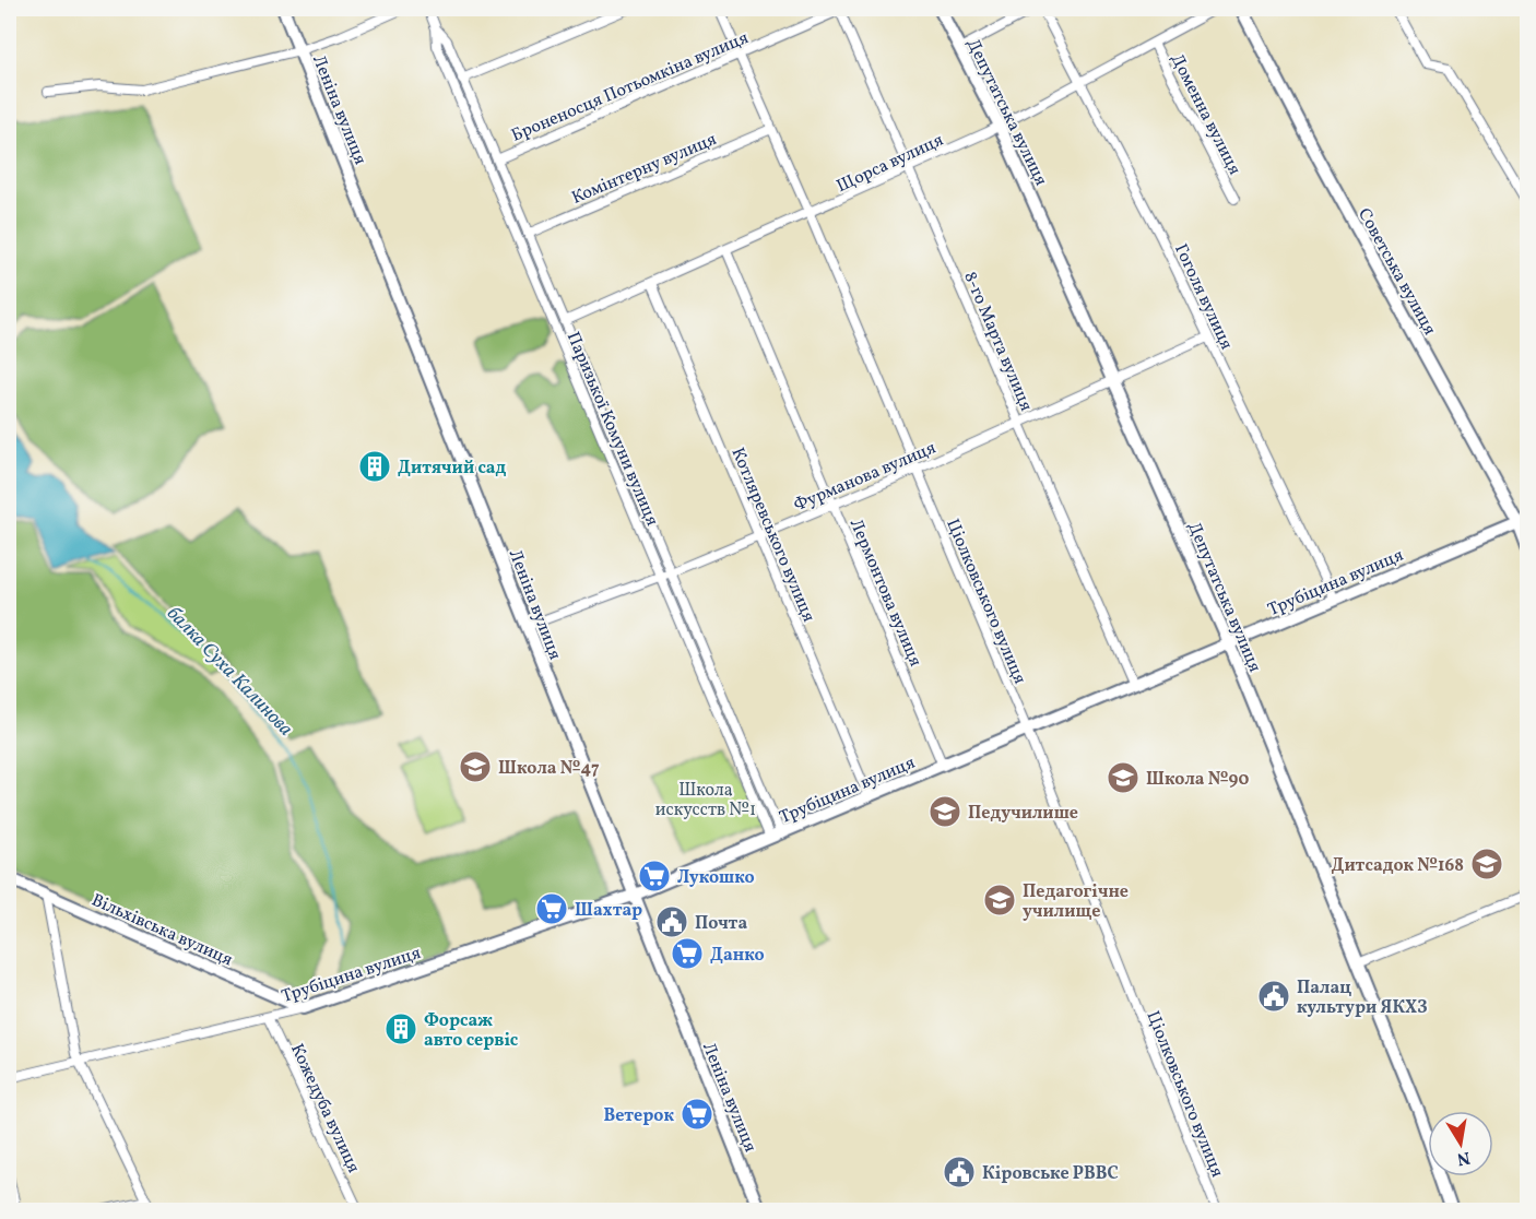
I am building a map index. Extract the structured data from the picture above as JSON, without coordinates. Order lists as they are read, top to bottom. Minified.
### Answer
{"streets":{"street":["Броненосця Потьомкіна вулиця","Леніна вулиця","Депутатська вулиця","Доменна вулиця","Щорса вулиця","Комінтерну вулиця","Советська вулиця","Гоголя вулиця","8-го Марта вулиця","Паризької Комуни вулиця","Фурманова вулиця","Котляревського вулиця","Трубіцина вулиця","Лермонтова вулиця","Ціолковського вулиця","Вільхівська вулиця","Кожедуба вулиця"]},"crossings":[["Броненосця Потьомкіна вулиця","8-го Марта вулиця"],["Броненосця Потьомкіна вулиця","Паризької Комуни вулиця"],["Броненосця Потьомкіна вулиця","Ціолковського вулиця"],["Леніна вулиця","Фурманова вулиця"],["Леніна вулиця","Трубіцина вулиця"],["Депутатська вулиця","Щорса вулиця"],["Депутатська вулиця","Фурманова вулиця"],["Депутатська вулиця","Трубіцина вулиця"],["Доменна вулиця","Щорса вулиця"],["Щорса вулиця","Гоголя вулиця"],["Щорса вулиця","8-го Марта вулиця"],["Щорса вулиця","Паризької Комуни вулиця"],["Щорса вулиця","Котляревського вулиця"],["Щорса вулиця","Лермонтова вулиця"],["Щорса вулиця","Ціолковського вулиця"],["Комінтерну вулиця","Паризької Комуни вулиця"],["Комінтерну вулиця","Ціолковського вулиця"],["Советська вулиця","Трубіцина вулиця"],["Гоголя вулиця","Фурманова вулиця"],["Гоголя вулиця","Трубіцина вулиця"],["8-го Марта вулиця","Фурманова вулиця"],["8-го Марта вулиця","Трубіцина вулиця"],["Паризької Комуни вулиця","Фурманова вулиця"],["Паризької Комуни вулиця","Трубіцина вулиця"],["Фурманова вулиця","Котляревського вулиця"],["Фурманова вулиця","Лермонтова вулиця"],["Фурманова вулиця","Ціолковського вулиця"],["Котляревського вулиця","Трубіцина вулиця"],["Трубіцина вулиця","Лермонтова вулиця"],["Трубіцина вулиця","Ціолковського вулиця"],["Трубіцина вулиця","Вільхівська вулиця"],["Трубіцина вулиця","Кожедуба вулиця"]],"water":["балка Суха Калинова"],"parks":["Школа искусств №1"],"places":{"building":["Дитячий сад","Форсаж авто сервіс"],"school or university":["Школа №47","Школа №90","Педучилише","Дитсадок №168","Педагогічне училище"],"supermarket":["Лукошко","Шахтар","Данко","Ветерок"],"public building":["Почта","Палац культури ЯКХЗ","Кіровське РВВС"]},"north":"bottom"}
